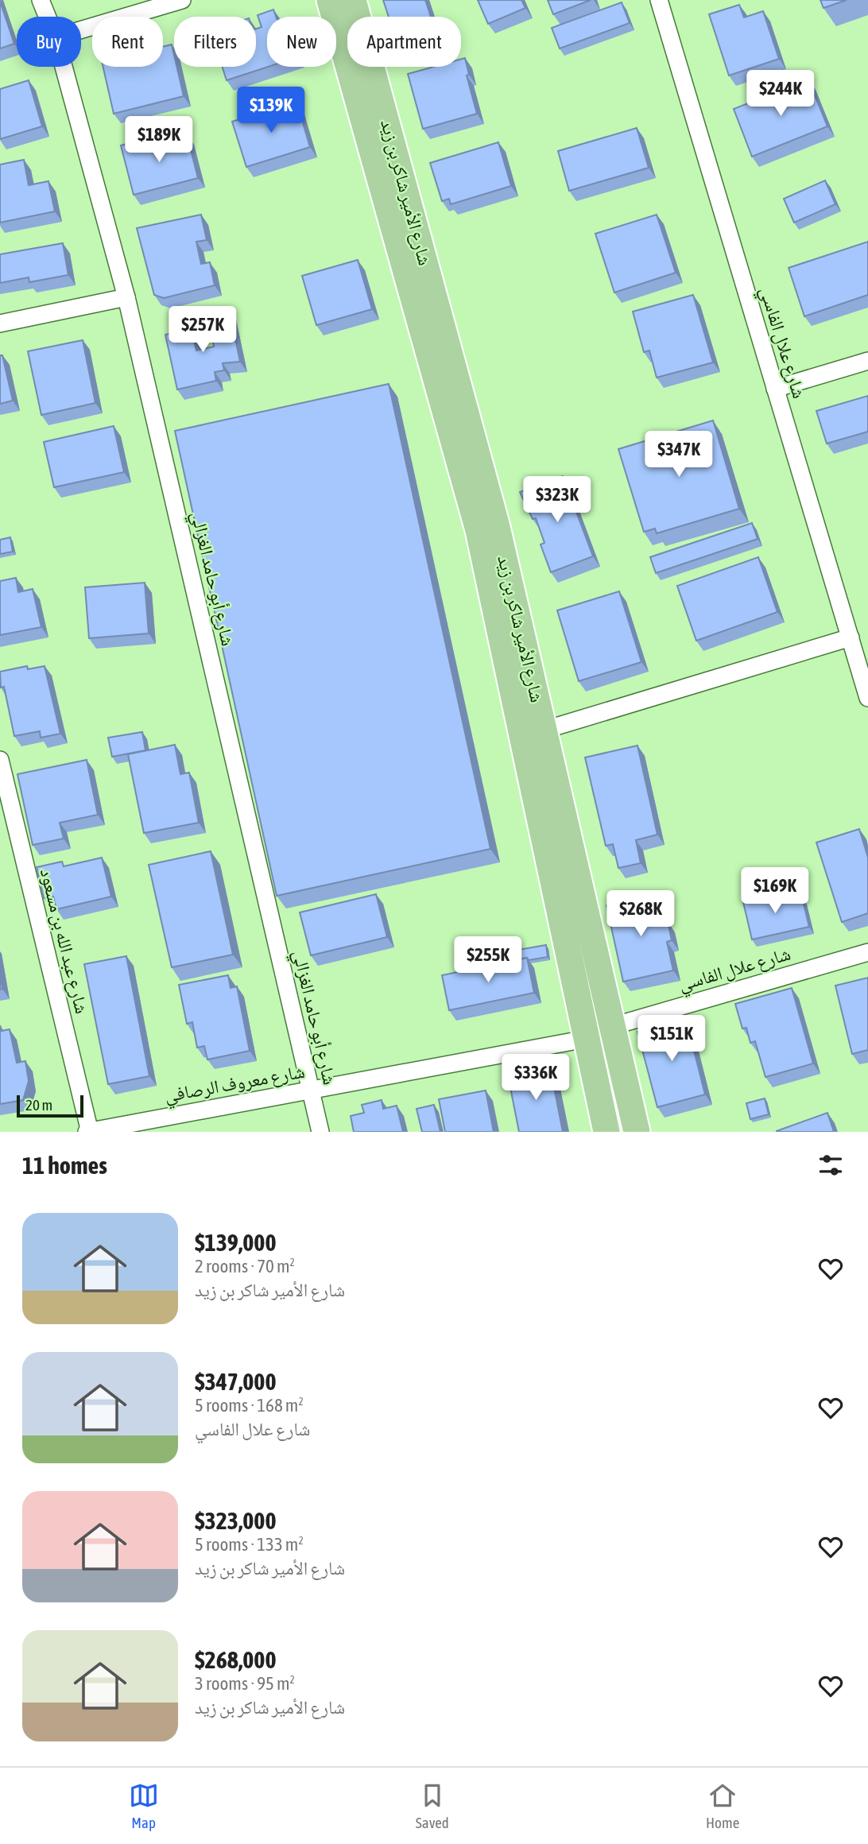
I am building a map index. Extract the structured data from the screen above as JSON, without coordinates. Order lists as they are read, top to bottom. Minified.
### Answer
{"streets":{"main road":["شارع الأمير شاكر بن زيد"],"street":["شارع علال الفاسي","شارع أبو حامد الغزالي","شارع عبد الله بن مسعود","شارع معروف الرصافي"]},"crossings":[["شارع الأمير شاكر بن زيد","شارع علال الفاسي"],["شارع الأمير شاكر بن زيد","شارع معروف الرصافي"],["شارع أبو حامد الغزالي","شارع معروف الرصافي"],["شارع عبد الله بن مسعود","شارع معروف الرصافي"]],"scale_bar":"20 m","page":{"chip":["Buy","Rent","Filters","New","Apartment"],"price":["$244K","$139K","$189K","$257K","$347K","$323K","$169K","$268K","$255K","$151K","$336K"],"scale":"20 m","heading":"11 homes","list":[{"name":"$139,000","note":"2 rooms · 70 m² · شارع الأمير شاكر بن زيد"},{"name":"$347,000","note":"5 rooms · 168 m² · شارع علال الفاسي"},{"name":"$323,000","note":"5 rooms · 133 m² · شارع الأمير شاكر بن زيد"},{"name":"$268,000","note":"3 rooms · 95 m² · شارع الأمير شاكر بن زيد"}],"tabs":["Map","Saved","Home"]}}
